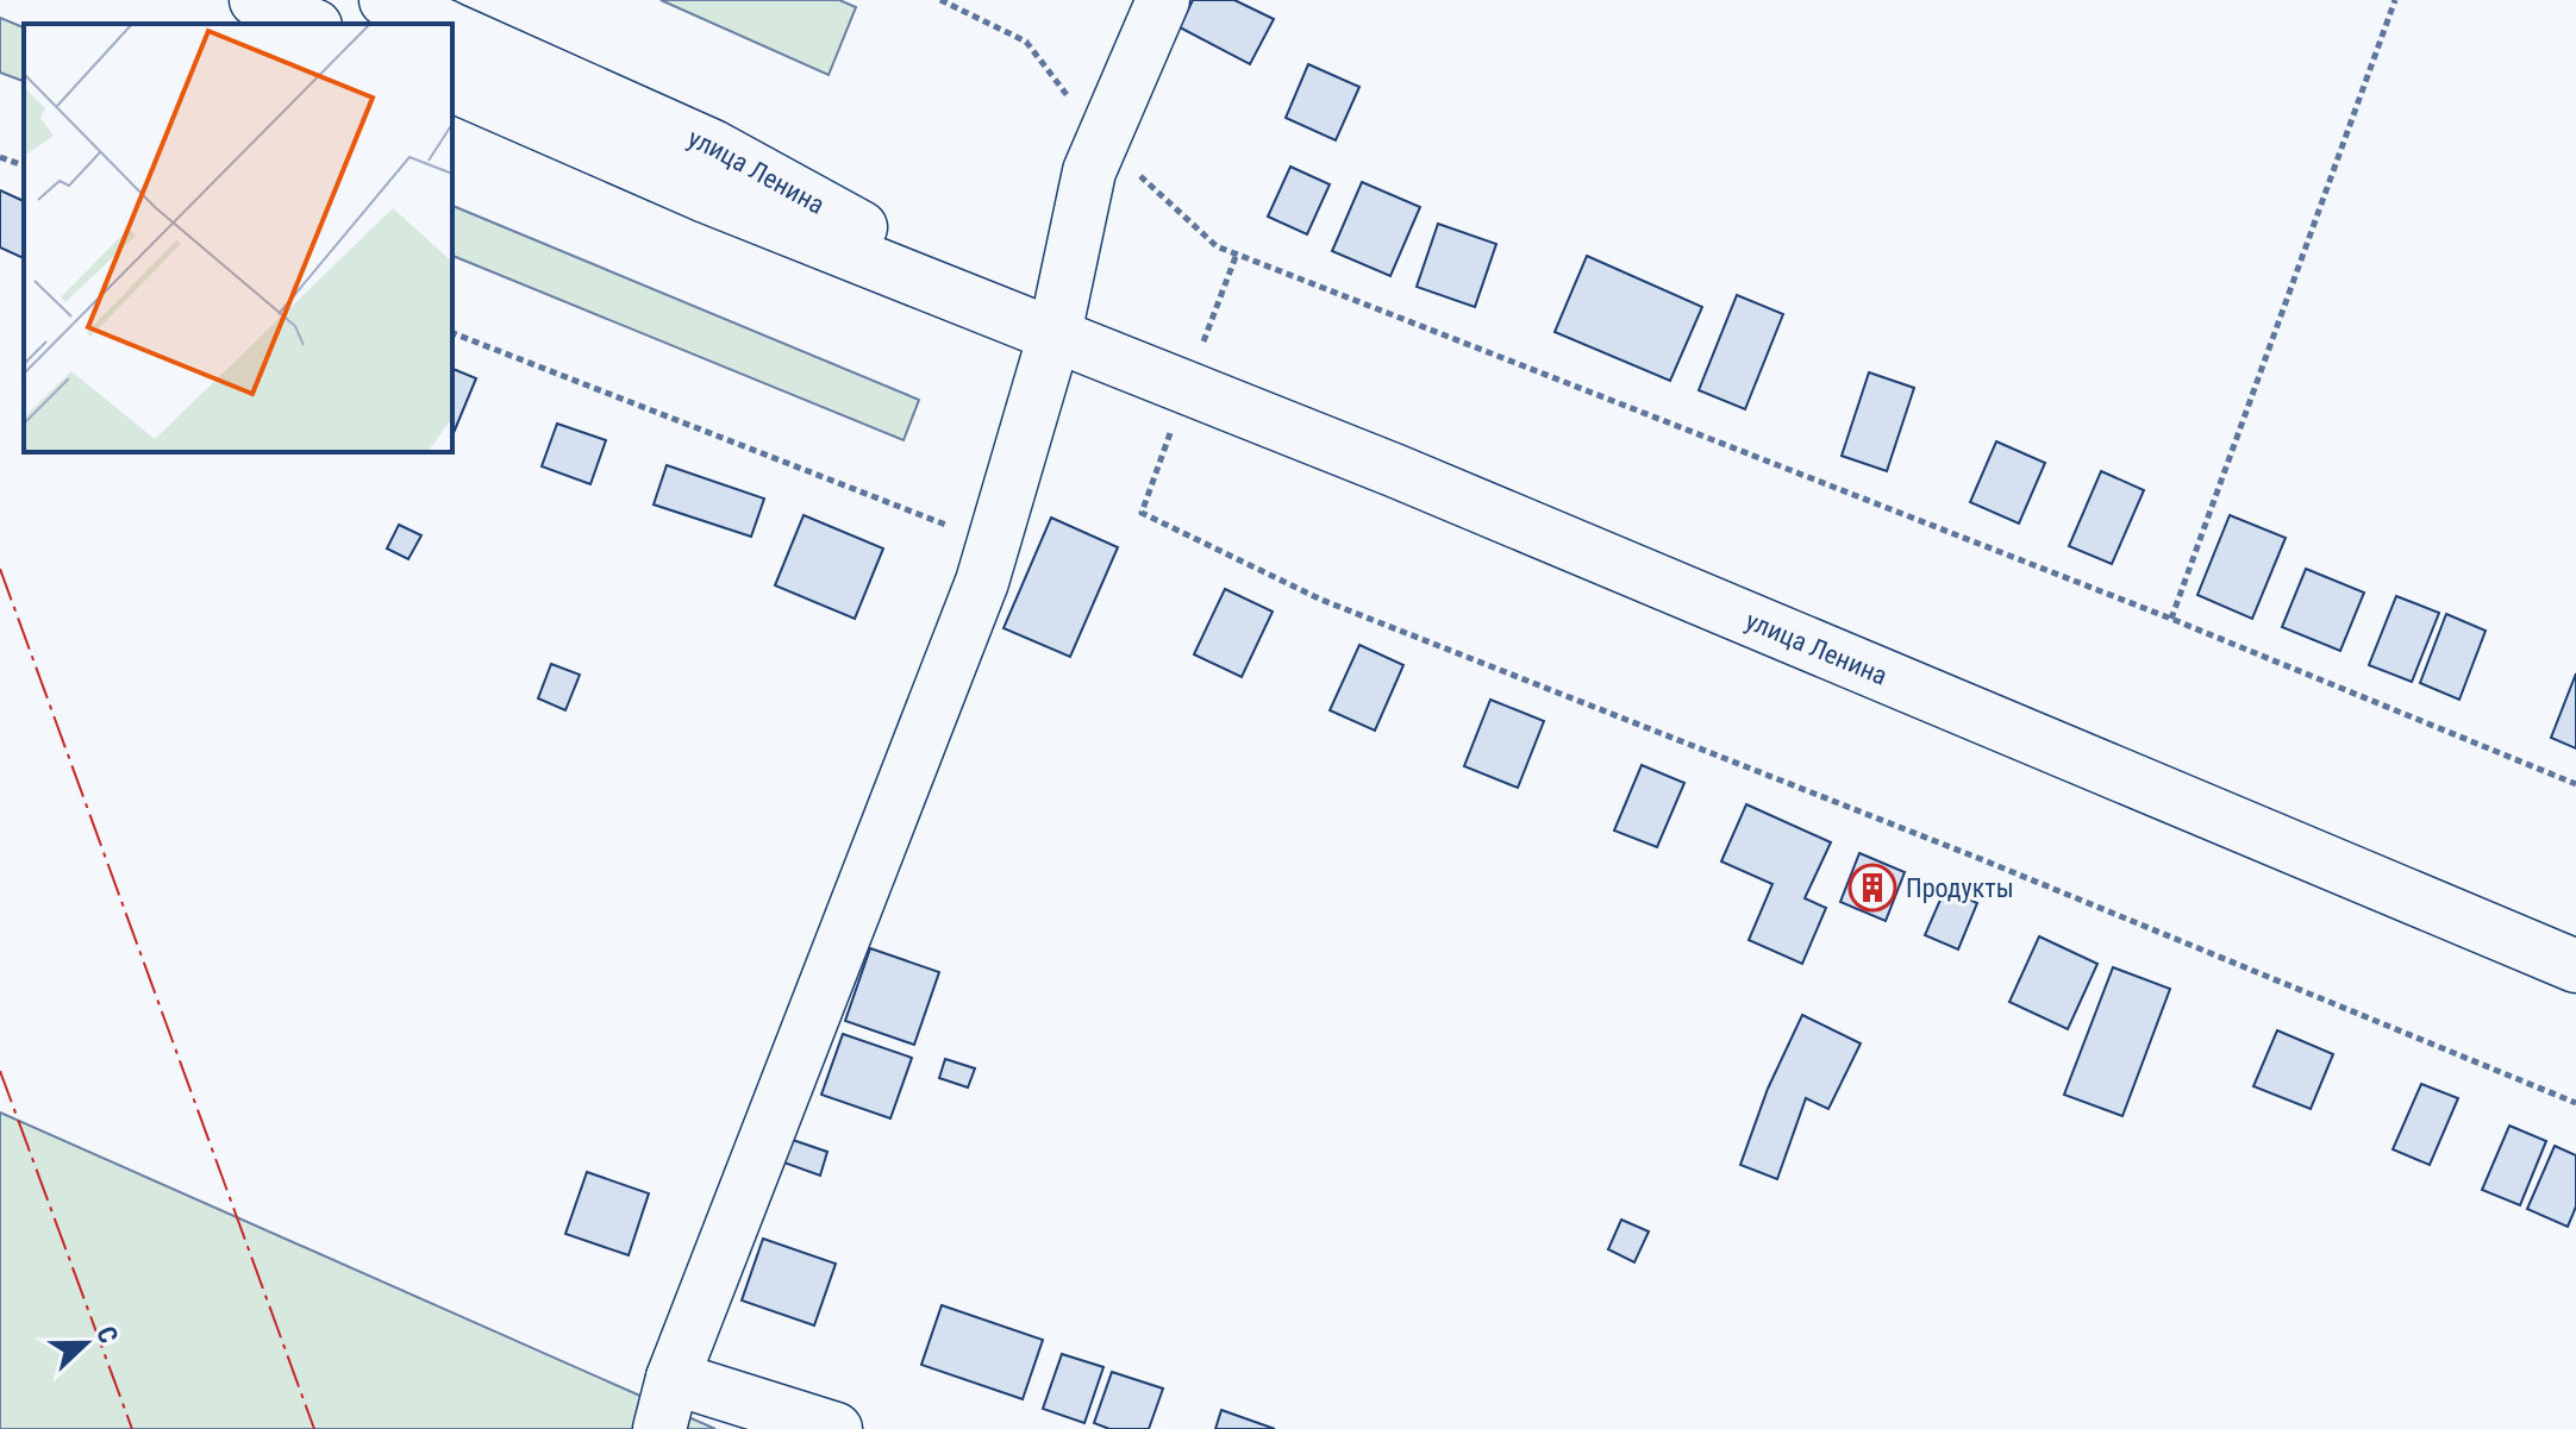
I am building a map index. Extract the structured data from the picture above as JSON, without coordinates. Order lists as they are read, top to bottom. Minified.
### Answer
{"streets":{"main road":["улица Ленина"]},"places":{"building":["Продукты"]},"north":"right"}
